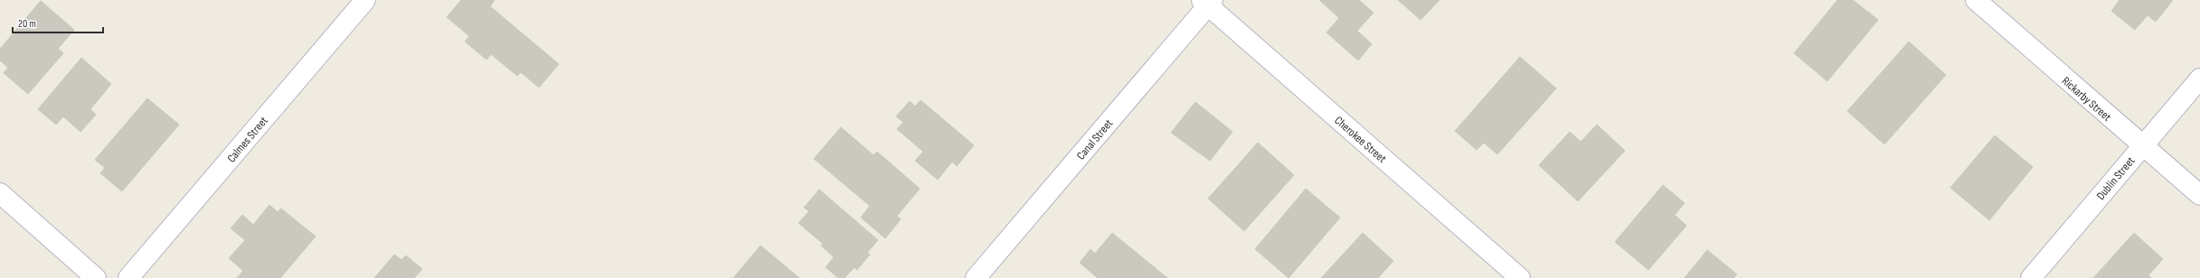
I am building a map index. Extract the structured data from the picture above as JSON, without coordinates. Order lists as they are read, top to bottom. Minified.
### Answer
{"streets":{"street":["Rickarby Street","Calmes Street","Canal Street","Cherokee Street","Dublin Street"]},"crossings":[["Rickarby Street","Dublin Street"],["Canal Street","Cherokee Street"]],"scale_bar":"20 m"}
